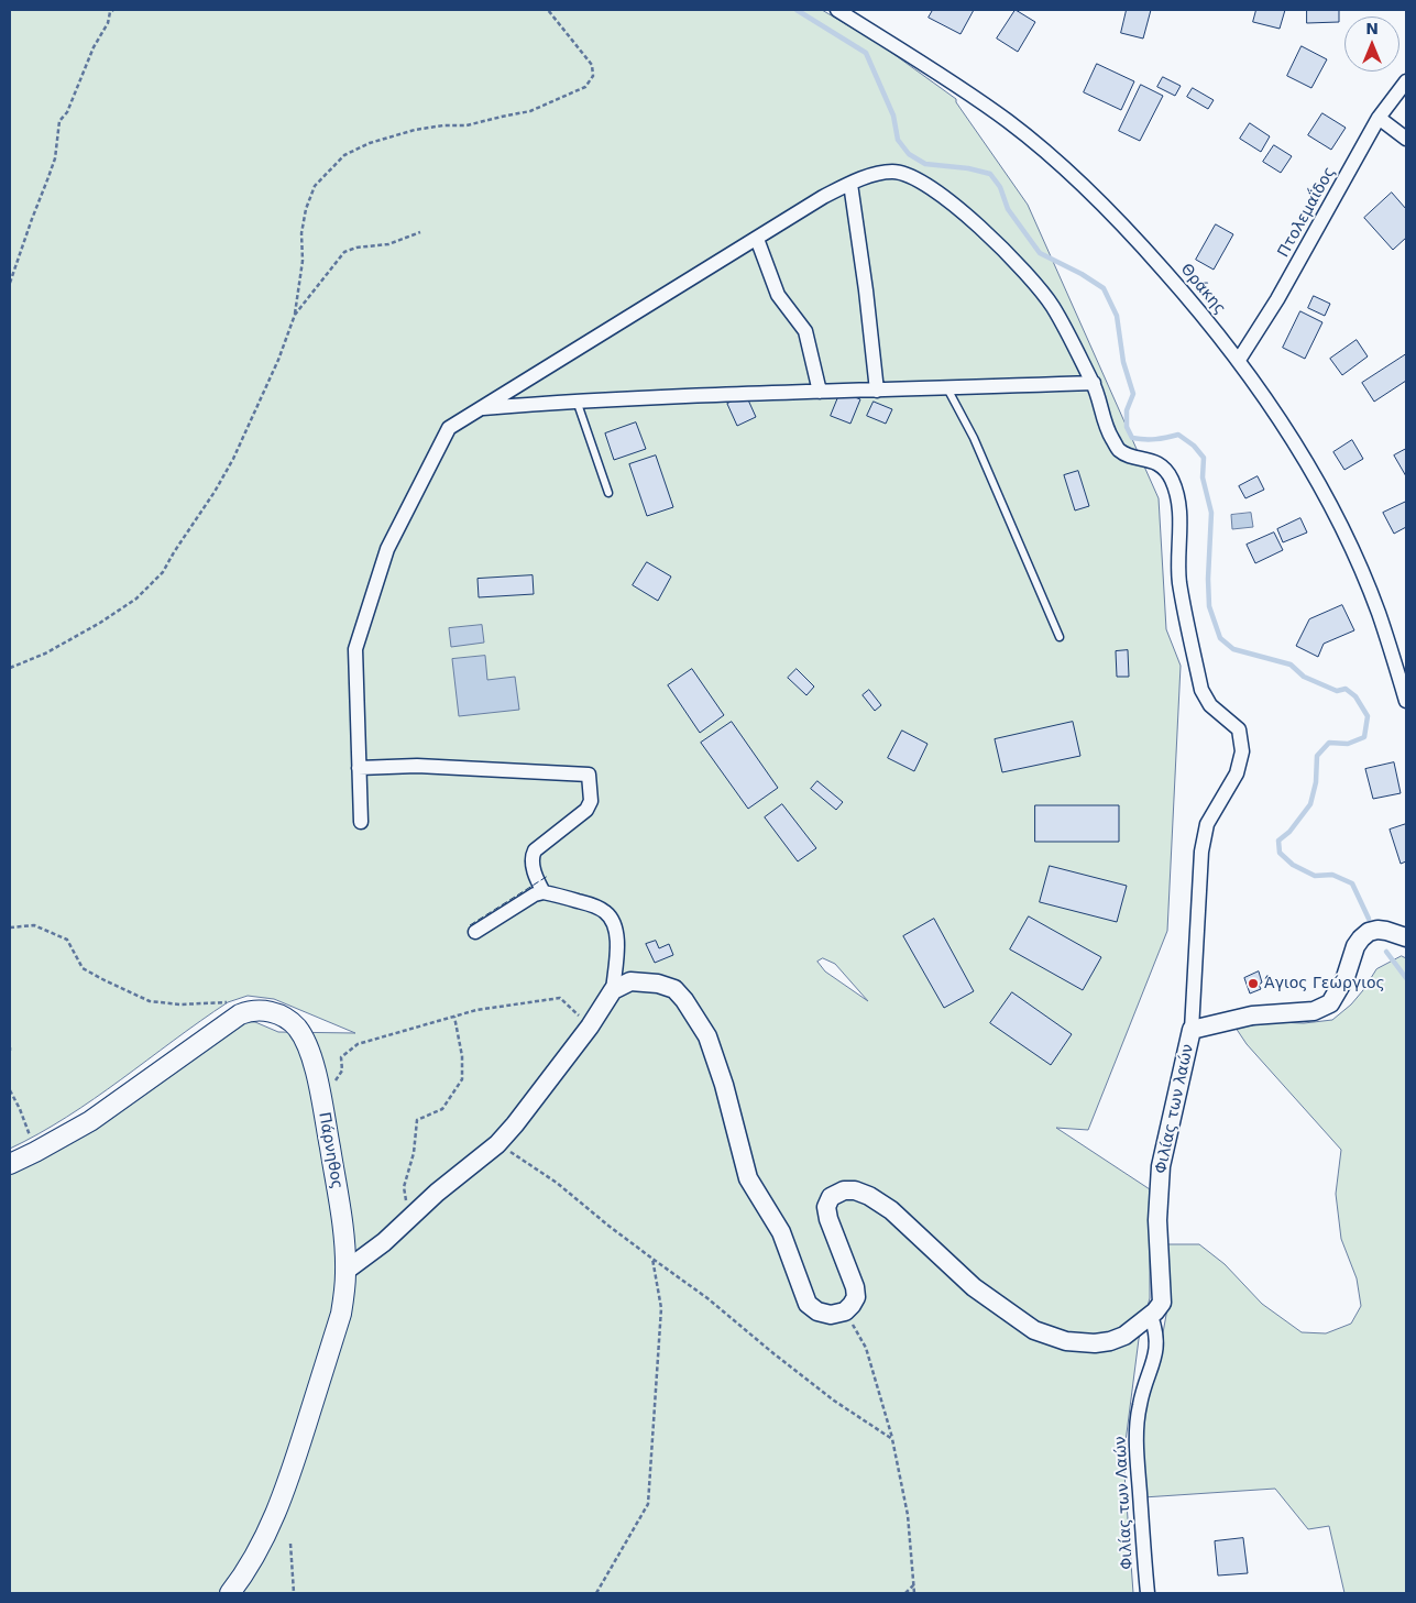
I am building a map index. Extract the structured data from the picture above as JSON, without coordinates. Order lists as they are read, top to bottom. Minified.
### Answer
{"streets":{"main road":["Πάρνηθος"],"street":["Πτολεμαΐδος","Θράκης","Φιλίας των λαών","Φιλίας των Λαών"]},"crossings":[["Πτολεμαΐδος","Θράκης"],["Φιλίας των λαών","Φιλίας των Λαών"]],"places":["Άγιος Γεώργιος"],"north":"top"}
